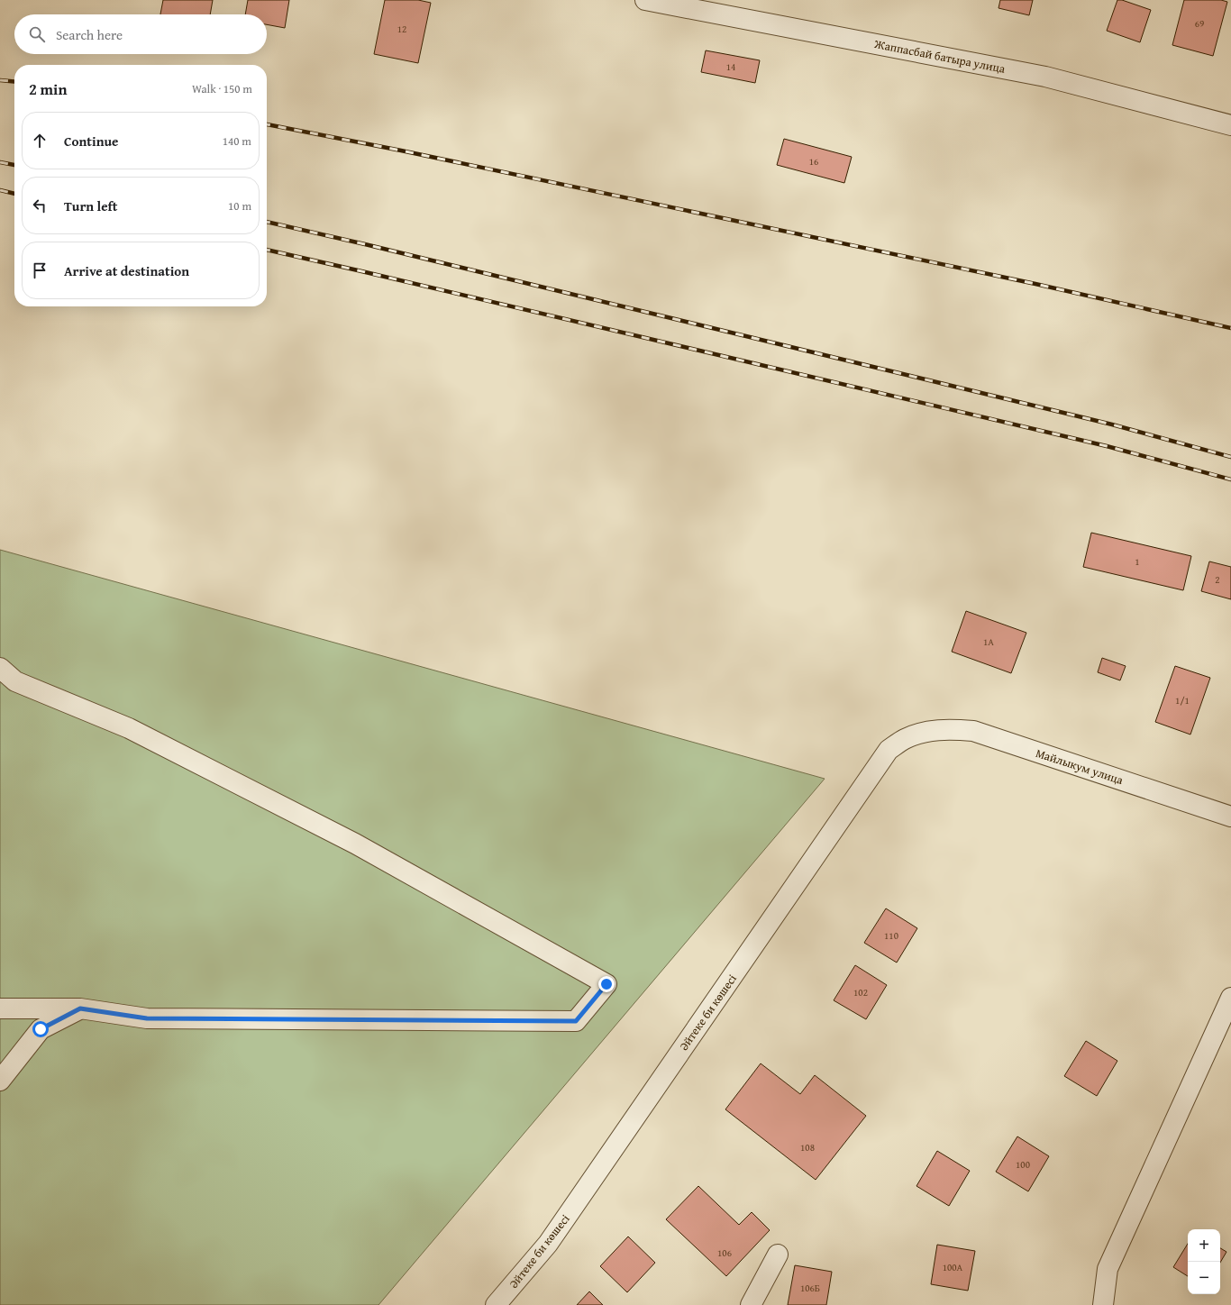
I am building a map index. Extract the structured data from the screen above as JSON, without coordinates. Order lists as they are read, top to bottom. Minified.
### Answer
{"streets":{"street":["Жаппасбай батыра улица","Майлыкум улица","Әйтеке би көшесі"]},"crossings":[["Майлыкум улица","Әйтеке би көшесі"]],"house_numbers":["69","12","14","16","1","2","1А","1/1","110","102","108","100","106","100А","106Б"],"page":{"search":"Search here","heading":["2 min","Walk · 150 m"],"list":[["Continue","140 m"],["Turn left","10 m"],"Arrive at destination"],"map_buttons":["+","−"]}}
